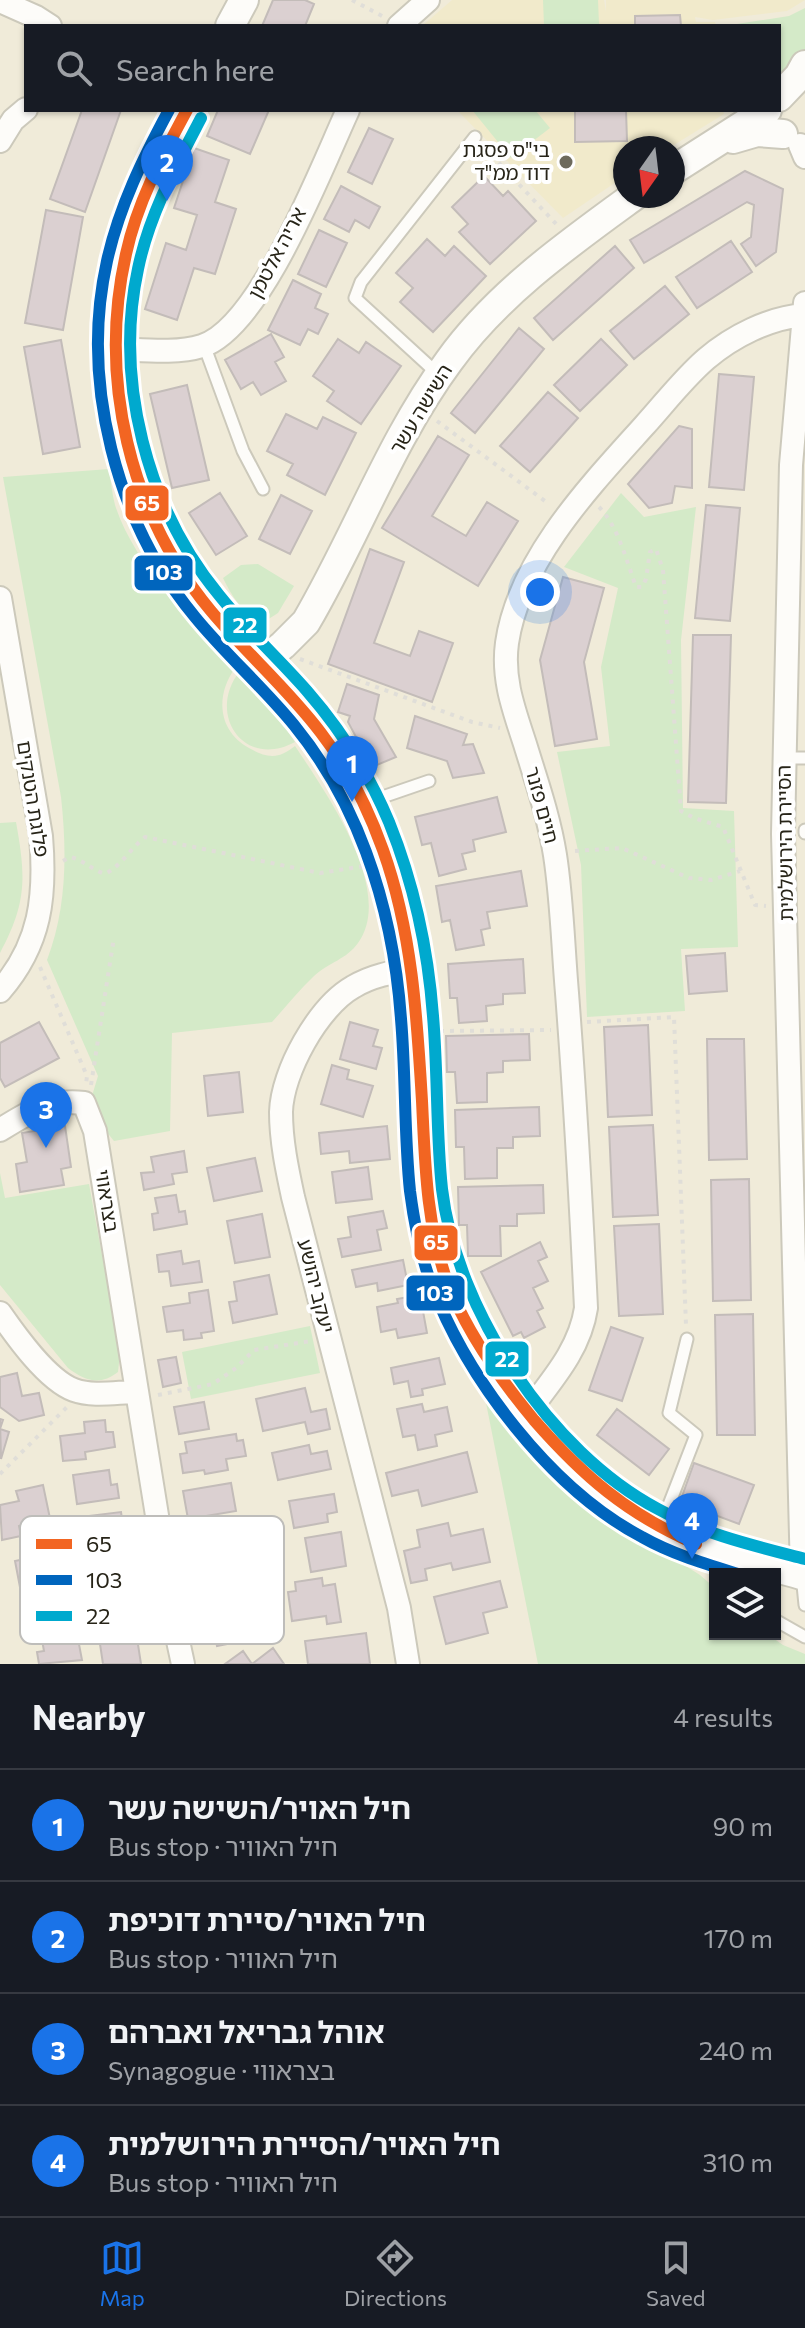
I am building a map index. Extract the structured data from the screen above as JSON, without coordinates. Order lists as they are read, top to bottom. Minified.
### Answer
{"streets":{"street":["אריה אלטמן","השישה עשר","פלוגת הטנקים","חיים פזנר","הסיירת הירושלמית","בצראווי","יעקב יהושע"]},"crossings":[["חיים פזנר","הסיירת הירושלמית"]],"places":["בי\"ס פסגת דוד ממ\"ד"],"lines":["transit line 65","transit line 103","transit line 22"],"legend":["65","103","22"],"north":"bottom","page":{"search":"Search here","pins":["2","1","3","4"],"heading":["Nearby","4 results"],"list":[{"mark":"1","name":"חיל האויר/השישה עשר","note":"Bus stop · חיל האוויר","value":"90 m"},{"mark":"2","name":"חיל האויר/סיירת דוכיפת","note":"Bus stop · חיל האוויר","value":"170 m"},{"mark":"3","name":"אוהל גבריאל ואברהם","note":"Synagogue · בצראווי","value":"240 m"},{"mark":"4","name":"חיל האויר/הסיירת הירושלמית","note":"Bus stop · חיל האוויר","value":"310 m"}],"nav":["Map","Directions","Saved"]}}
